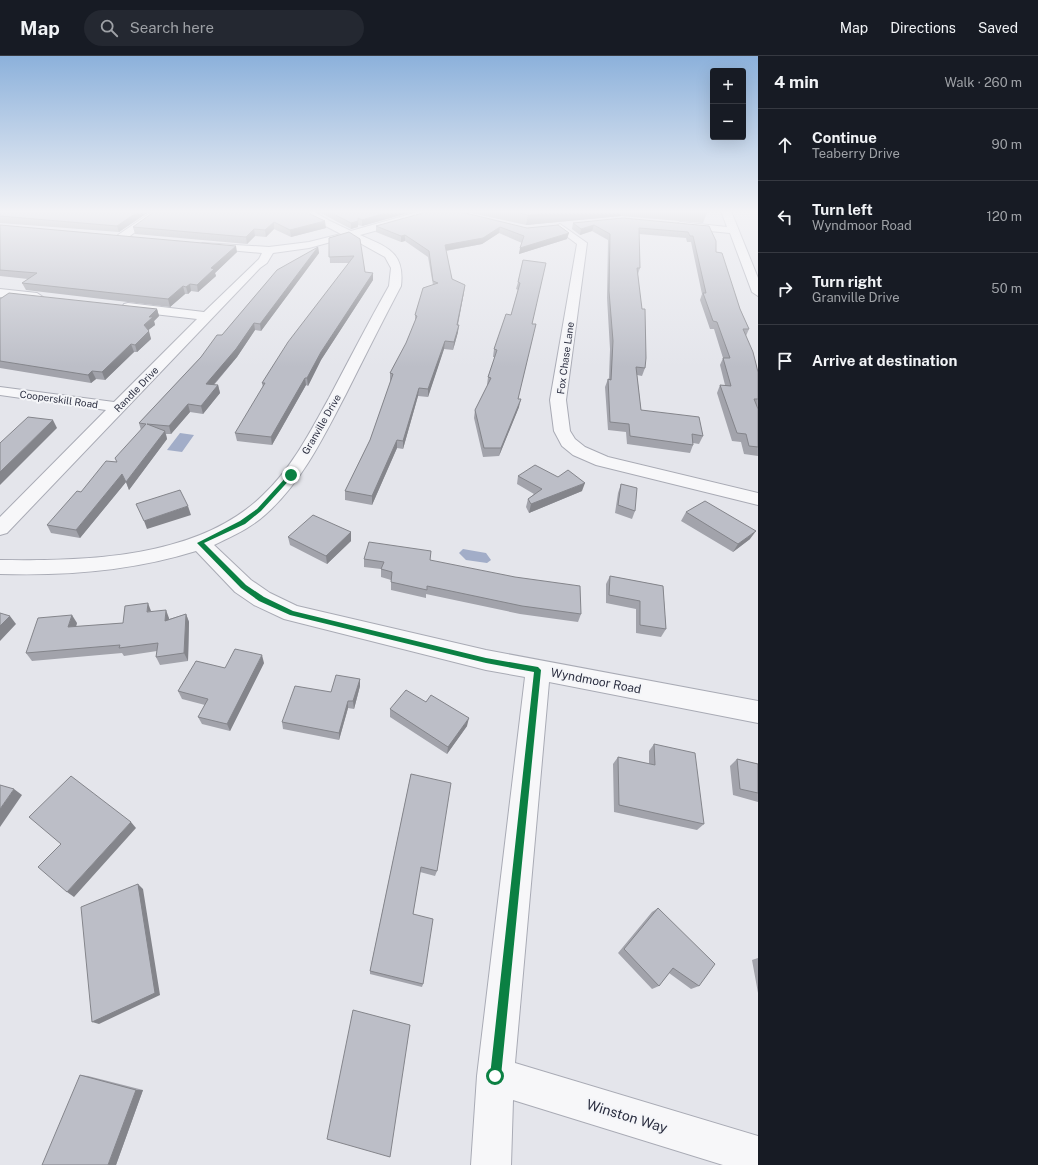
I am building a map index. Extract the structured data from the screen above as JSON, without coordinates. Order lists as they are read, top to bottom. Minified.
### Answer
{"streets":{"street":["Fox Chase Lane","Randle Drive","Cooperskill Road","Granville Drive","Wyndmoor Road","Winston Way"]},"crossings":[["Randle Drive","Cooperskill Road"],["Granville Drive","Wyndmoor Road"]],"page":{"header":"Map","search":"Search here","nav":["Map","Directions","Saved"],"heading":["4 min","Walk · 260 m"],"map_buttons":["+","−"],"list":[["Continue","Teaberry Drive","90 m"],["Turn left","Wyndmoor Road","120 m"],["Turn right","Granville Drive","50 m"],"Arrive at destination"]}}
